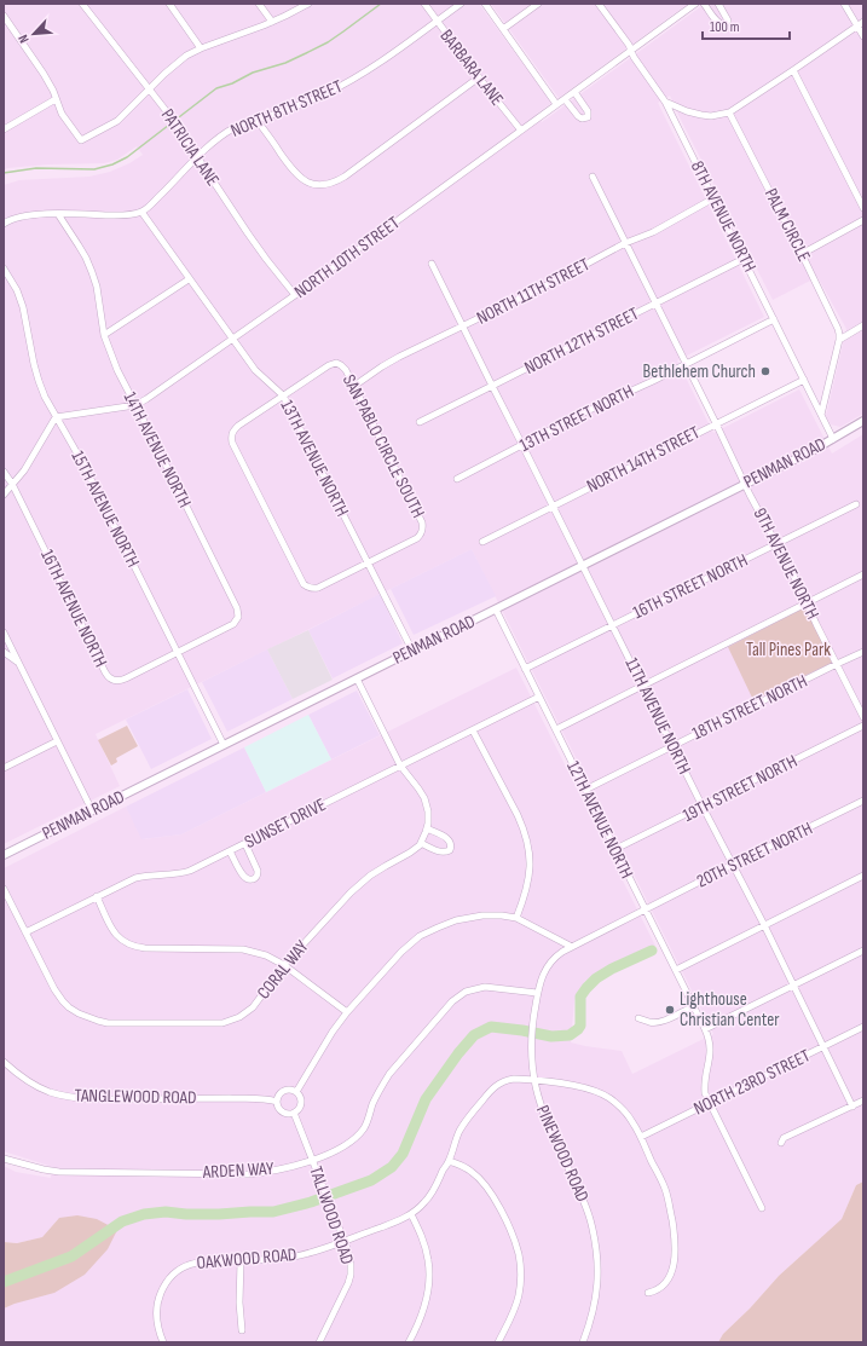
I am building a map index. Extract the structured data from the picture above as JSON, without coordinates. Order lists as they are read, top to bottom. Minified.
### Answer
{"streets":{"street":["BARBARA LANE","NORTH 8TH STREET","PATRICIA LANE","8TH AVENUE NORTH","PALM CIRCLE","NORTH 10TH STREET","NORTH 11TH STREET","NORTH 12TH STREET","13TH STREET NORTH","SAN PABLO CIRCLE SOUTH","14TH AVENUE NORTH","13TH AVENUE NORTH","NORTH 14TH STREET","PENMAN ROAD","15TH AVENUE NORTH","9TH AVENUE NORTH","16TH STREET NORTH","16TH AVENUE NORTH","18TH STREET NORTH","11TH AVENUE NORTH","19TH STREET NORTH","12TH AVENUE NORTH","SUNSET DRIVE","20TH STREET NORTH","CORAL WAY","NORTH 23RD STREET","TANGLEWOOD ROAD","PINEWOOD ROAD","ARDEN WAY","TALLWOOD ROAD","OAKWOOD ROAD"]},"crossings":[["BARBARA LANE","NORTH 8TH STREET"],["BARBARA LANE","NORTH 10TH STREET"],["NORTH 8TH STREET","PATRICIA LANE"],["NORTH 8TH STREET","13TH AVENUE NORTH"],["PATRICIA LANE","NORTH 10TH STREET"],["8TH AVENUE NORTH","NORTH 10TH STREET"],["8TH AVENUE NORTH","NORTH 11TH STREET"],["8TH AVENUE NORTH","NORTH 12TH STREET"],["8TH AVENUE NORTH","13TH STREET NORTH"],["8TH AVENUE NORTH","NORTH 14TH STREET"],["8TH AVENUE NORTH","PENMAN ROAD"],["NORTH 10TH STREET","14TH AVENUE NORTH"],["NORTH 10TH STREET","13TH AVENUE NORTH"],["NORTH 10TH STREET","15TH AVENUE NORTH"],["NORTH 11TH STREET","SAN PABLO CIRCLE SOUTH"],["NORTH 11TH STREET","9TH AVENUE NORTH"],["NORTH 11TH STREET","11TH AVENUE NORTH"],["NORTH 12TH STREET","9TH AVENUE NORTH"],["NORTH 12TH STREET","11TH AVENUE NORTH"],["13TH STREET NORTH","9TH AVENUE NORTH"],["13TH STREET NORTH","11TH AVENUE NORTH"],["SAN PABLO CIRCLE SOUTH","13TH AVENUE NORTH"],["14TH AVENUE NORTH","15TH AVENUE NORTH"],["14TH AVENUE NORTH","16TH AVENUE NORTH"],["13TH AVENUE NORTH","PENMAN ROAD"],["NORTH 14TH STREET","9TH AVENUE NORTH"],["NORTH 14TH STREET","11TH AVENUE NORTH"],["PENMAN ROAD","15TH AVENUE NORTH"],["PENMAN ROAD","9TH AVENUE NORTH"],["PENMAN ROAD","11TH AVENUE NORTH"],["PENMAN ROAD","12TH AVENUE NORTH"],["15TH AVENUE NORTH","16TH AVENUE NORTH"],["9TH AVENUE NORTH","16TH STREET NORTH"],["9TH AVENUE NORTH","18TH STREET NORTH"],["16TH STREET NORTH","11TH AVENUE NORTH"],["16TH STREET NORTH","12TH AVENUE NORTH"],["18TH STREET NORTH","11TH AVENUE NORTH"],["18TH STREET NORTH","12TH AVENUE NORTH"],["11TH AVENUE NORTH","19TH STREET NORTH"],["11TH AVENUE NORTH","20TH STREET NORTH"],["11TH AVENUE NORTH","NORTH 23RD STREET"],["19TH STREET NORTH","12TH AVENUE NORTH"],["12TH AVENUE NORTH","SUNSET DRIVE"],["12TH AVENUE NORTH","20TH STREET NORTH"],["12TH AVENUE NORTH","NORTH 23RD STREET"],["SUNSET DRIVE","CORAL WAY"],["20TH STREET NORTH","PINEWOOD ROAD"],["TANGLEWOOD ROAD","TALLWOOD ROAD"],["PINEWOOD ROAD","ARDEN WAY"],["PINEWOOD ROAD","OAKWOOD ROAD"],["ARDEN WAY","TALLWOOD ROAD"],["TALLWOOD ROAD","OAKWOOD ROAD"]],"parks":["Tall Pines Park"],"places":["Bethlehem Church","Lighthouse Christian Center"],"scale_bar":"100 m","north":"bottom left"}
